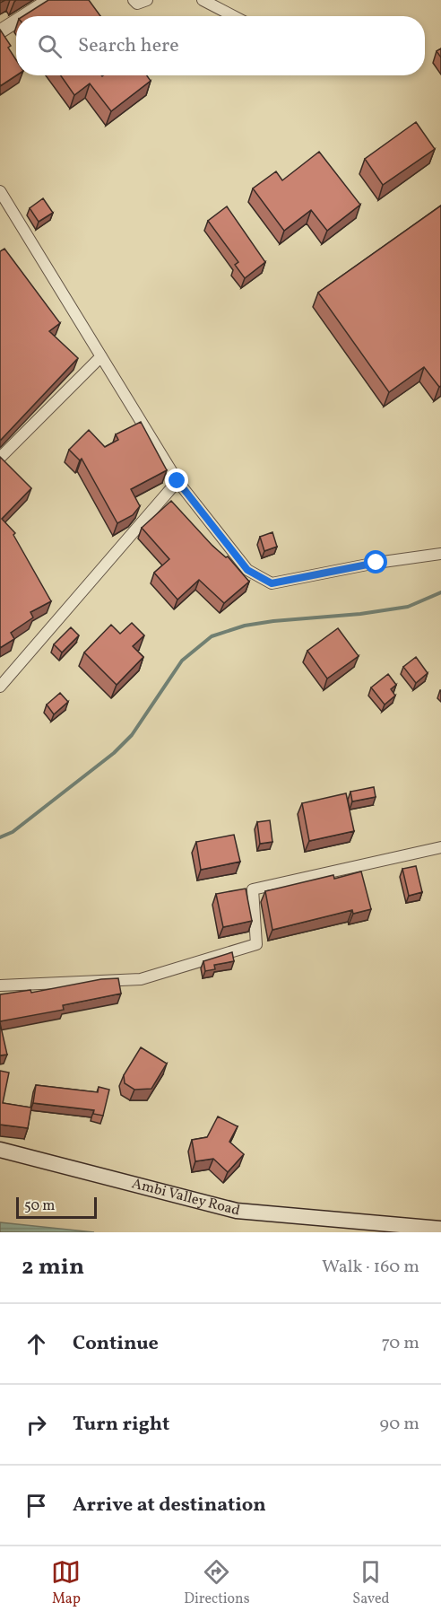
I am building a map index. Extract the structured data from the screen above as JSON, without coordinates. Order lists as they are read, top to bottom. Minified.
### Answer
{"streets":{"main road":["Ambi Valley Road"]},"scale_bar":"50 m","page":{"search":"Search here","scale":"50 m","heading":["2 min","Walk · 160 m"],"list":[["Continue","70 m"],["Turn right","90 m"],"Arrive at destination"],"nav":["Map","Directions","Saved"]}}
